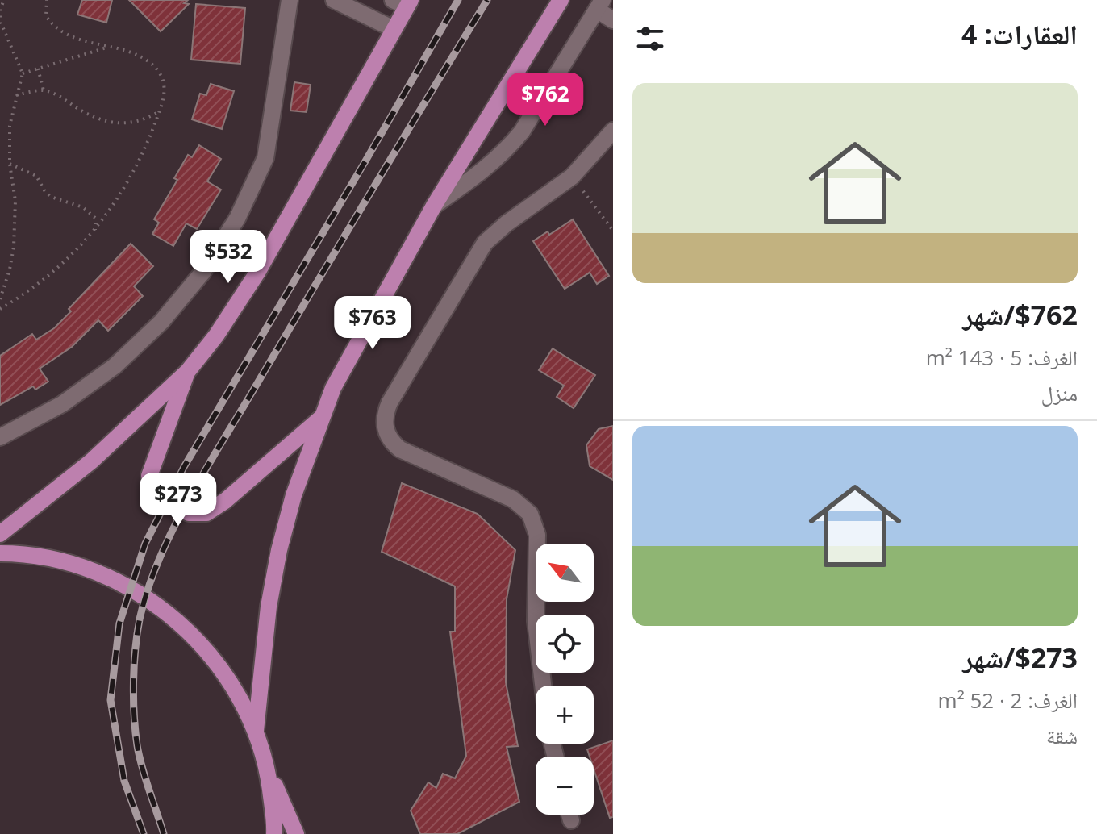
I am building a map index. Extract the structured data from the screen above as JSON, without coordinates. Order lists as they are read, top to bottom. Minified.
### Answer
{"north":"top left","page":{"heading":"العقارات: 4","price":["$762","$532","$763","$273"],"list":[{"name":"$762/شهر","note":"الغرف: 5 · 143 m² · منزل"},{"name":"$273/شهر","note":"الغرف: 2 · 52 m² · شقة"}],"map_buttons":["+","−"]}}
